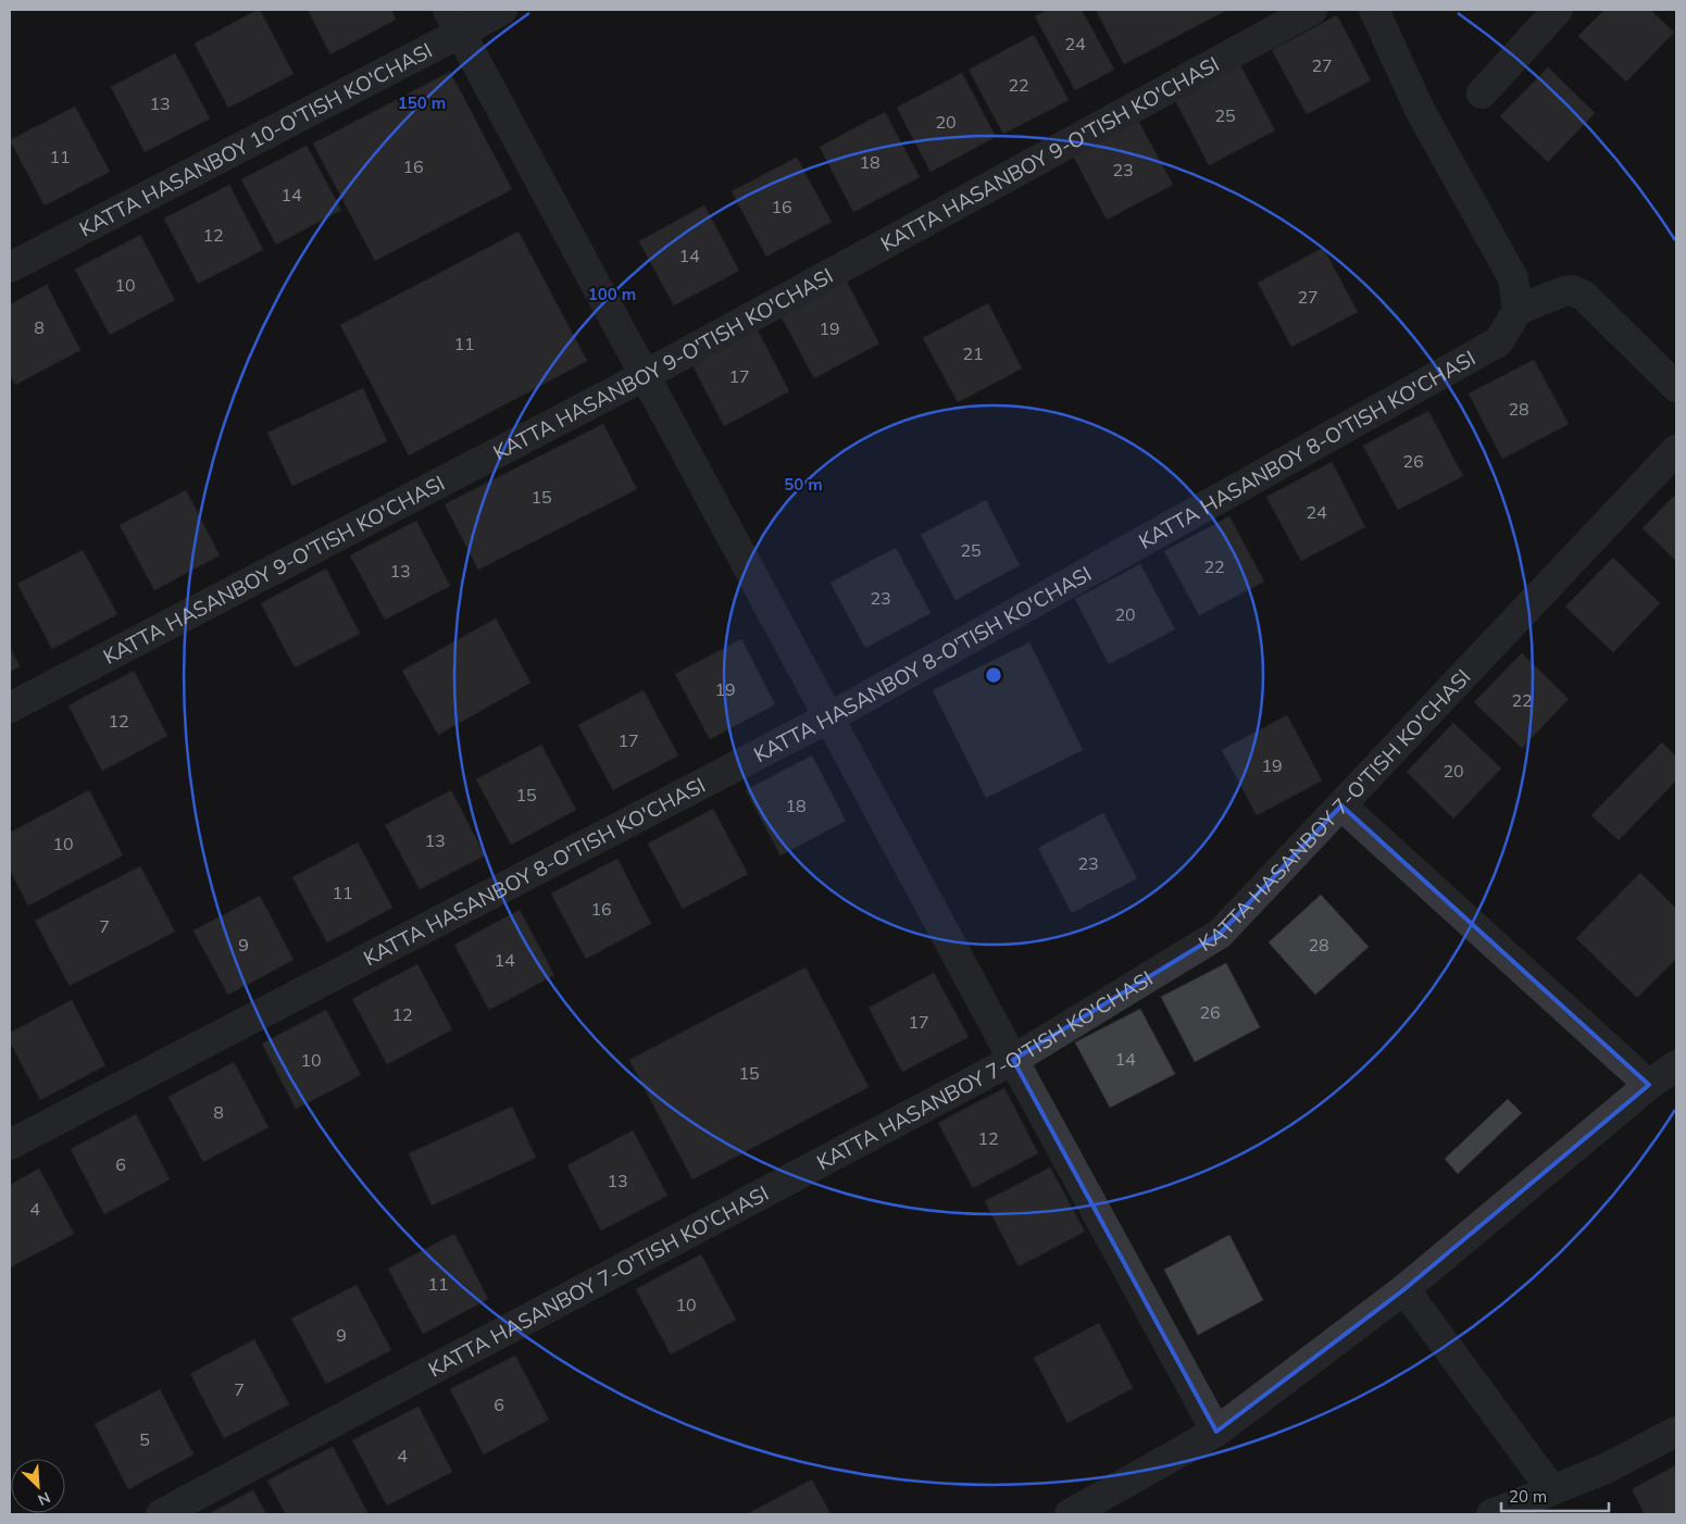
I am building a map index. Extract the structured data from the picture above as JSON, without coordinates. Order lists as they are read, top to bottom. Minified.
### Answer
{"streets":{"street":["KATTA HASANBOY 10-O'TISH KO'CHASI","KATTA HASANBOY 9-O'TISH KO'CHASI","KATTA HASANBOY 8-O'TISH KO'CHASI","KATTA HASANBOY 7-O'TISH KO'CHASI"]},"house_numbers":["24","27","22","13","25","20","11","18","16","23","14","16","12","14","10","27","8","19","11","21","17","28","26","15","24","25","22","13","23","20","19","22","12","17","19","20","15","18","13","10","23","11","16","7","9","28","14","26","12","17","14","10","15","8","12","6","13","4","11","10","9","7","6","5","4"],"scale_bar":"20 m","north":"bottom right","rings":["150 m","100 m","50 m"]}
